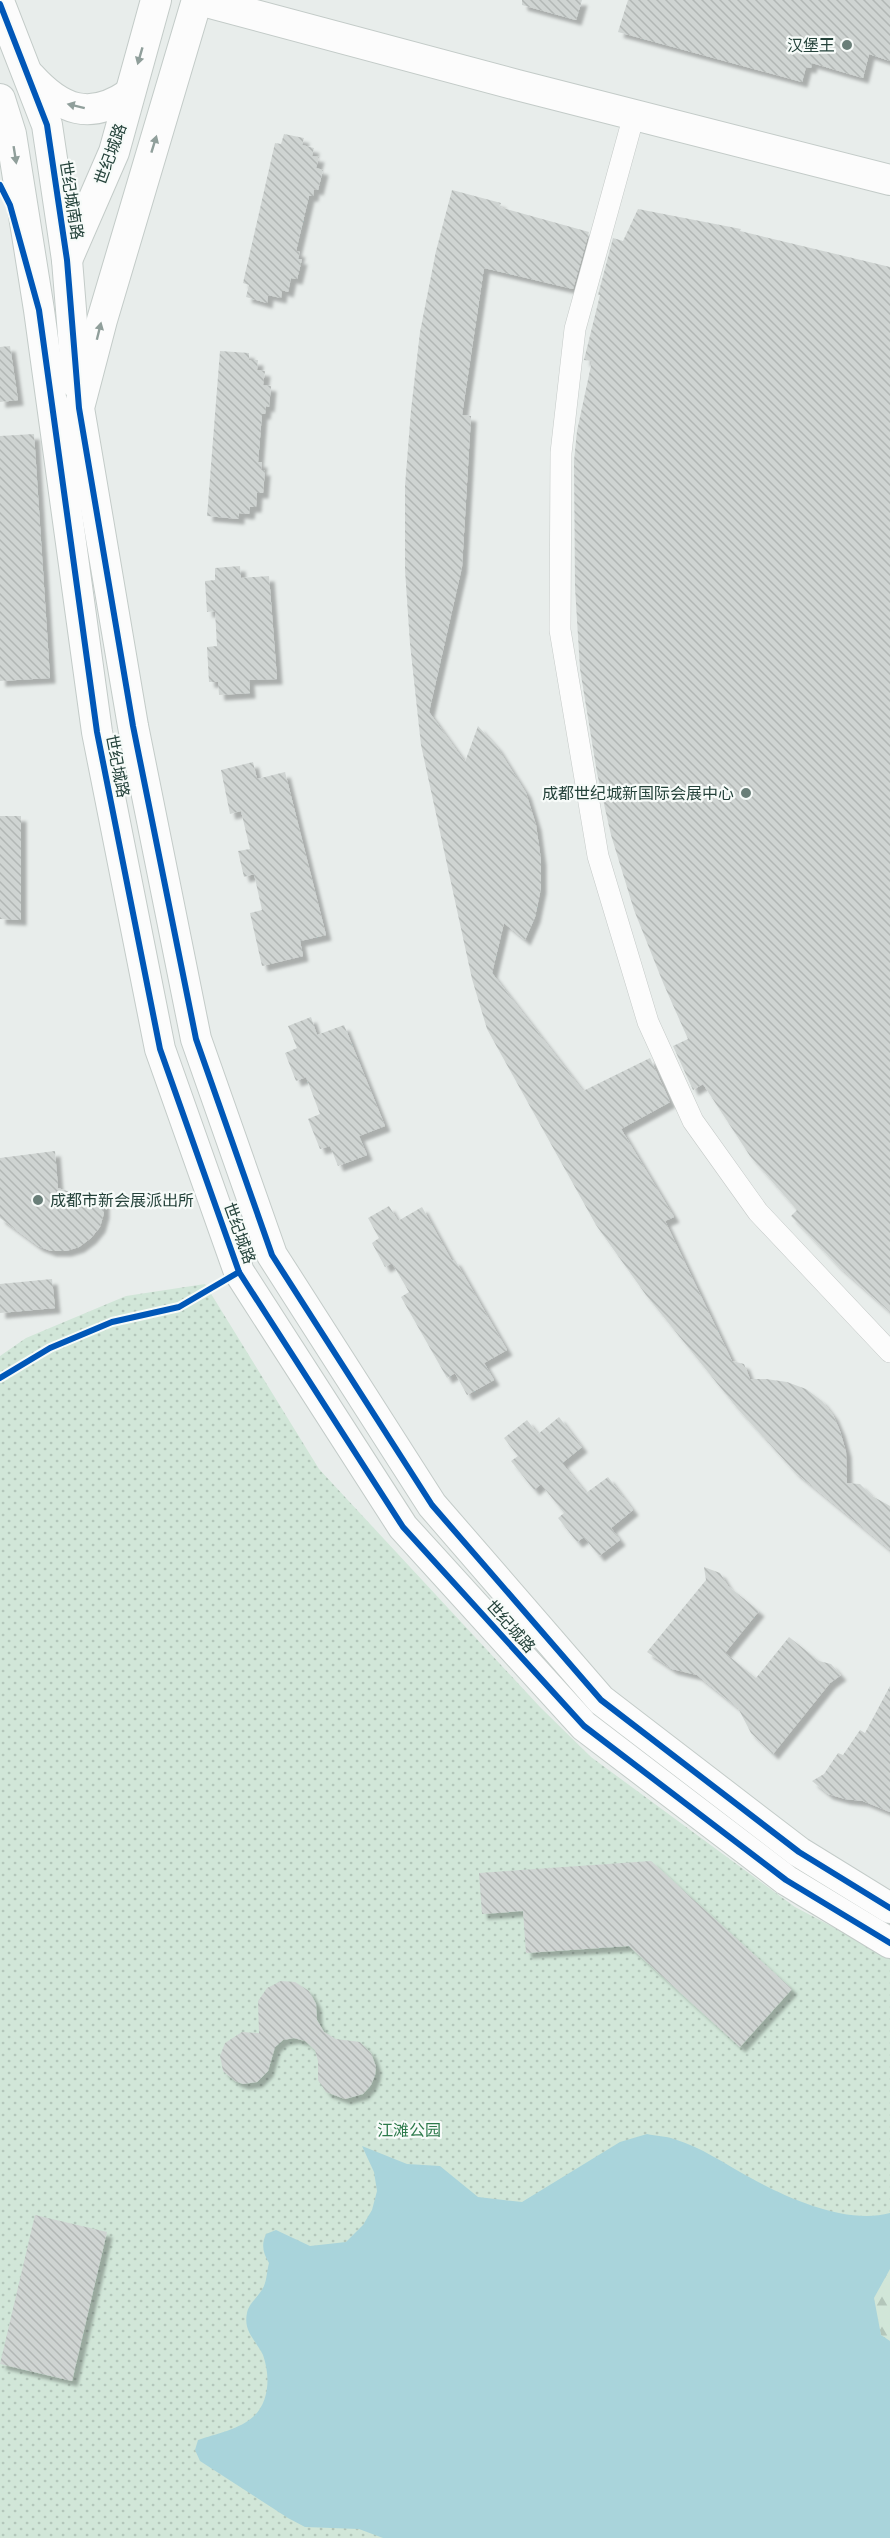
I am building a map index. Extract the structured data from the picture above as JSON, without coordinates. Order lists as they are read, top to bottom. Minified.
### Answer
{"streets":{"main road":["世纪城路","世纪城南路"]},"crossings":[["世纪城路","世纪城南路"]],"parks":["江滩公园"],"places":["汉堡王","成都世纪城新国际会展中心","成都市新会展派出所"]}
